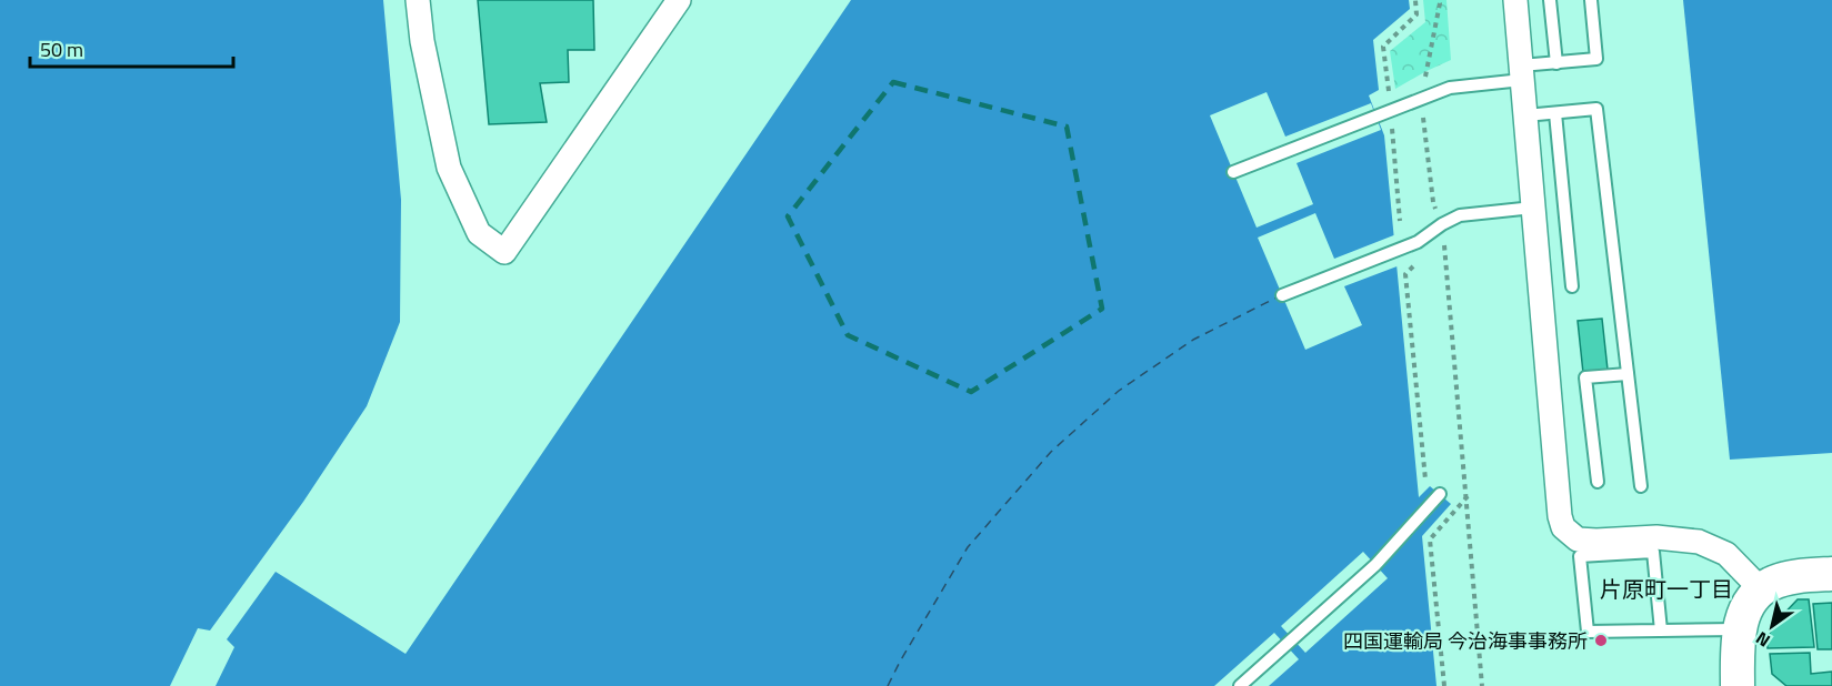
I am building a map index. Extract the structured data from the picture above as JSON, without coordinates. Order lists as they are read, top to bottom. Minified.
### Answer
{"districts":["片原町一丁目"],"places":["四国運輸局 今治海事事務所"],"scale_bar":"50 m","north":"bottom left"}
